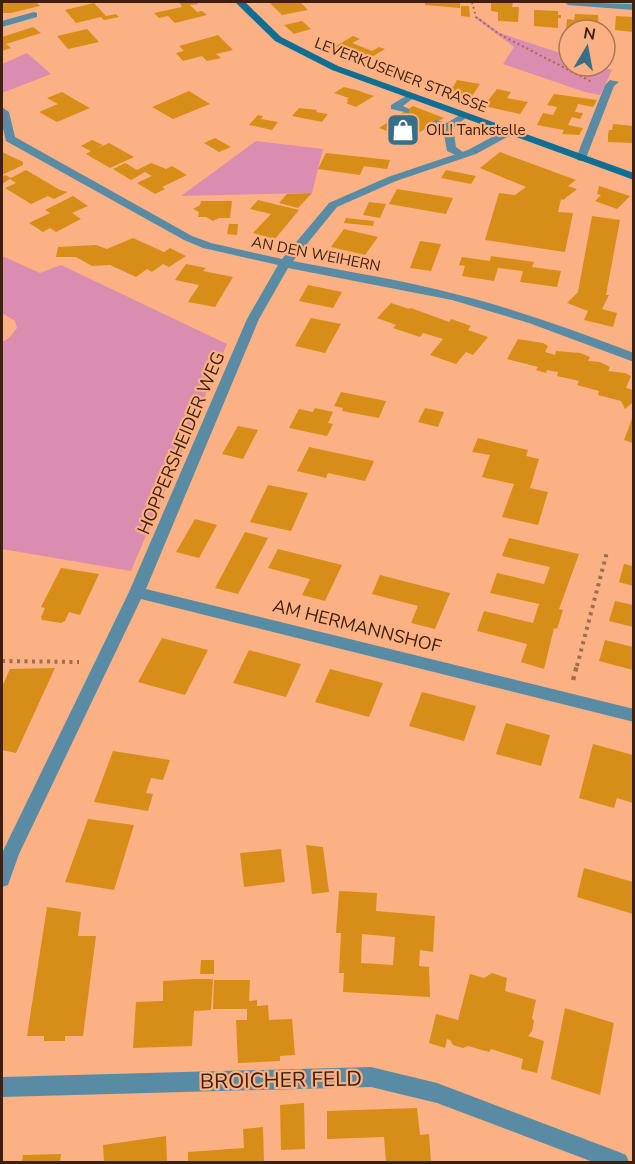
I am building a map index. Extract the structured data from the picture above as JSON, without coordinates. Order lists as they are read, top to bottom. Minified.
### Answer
{"streets":{"main road":["LEVERKUSENER STRASSE"],"street":["AN DEN WEIHERN","HOPPERSHEIDER WEG","AM HERMANNSHOF","BROICHER FELD"]},"crossings":[["LEVERKUSENER STRASSE","HOPPERSHEIDER WEG"],["AN DEN WEIHERN","HOPPERSHEIDER WEG"],["HOPPERSHEIDER WEG","AM HERMANNSHOF"]],"places":{"shop":["OIL! Tankstelle"]},"north":"top"}
